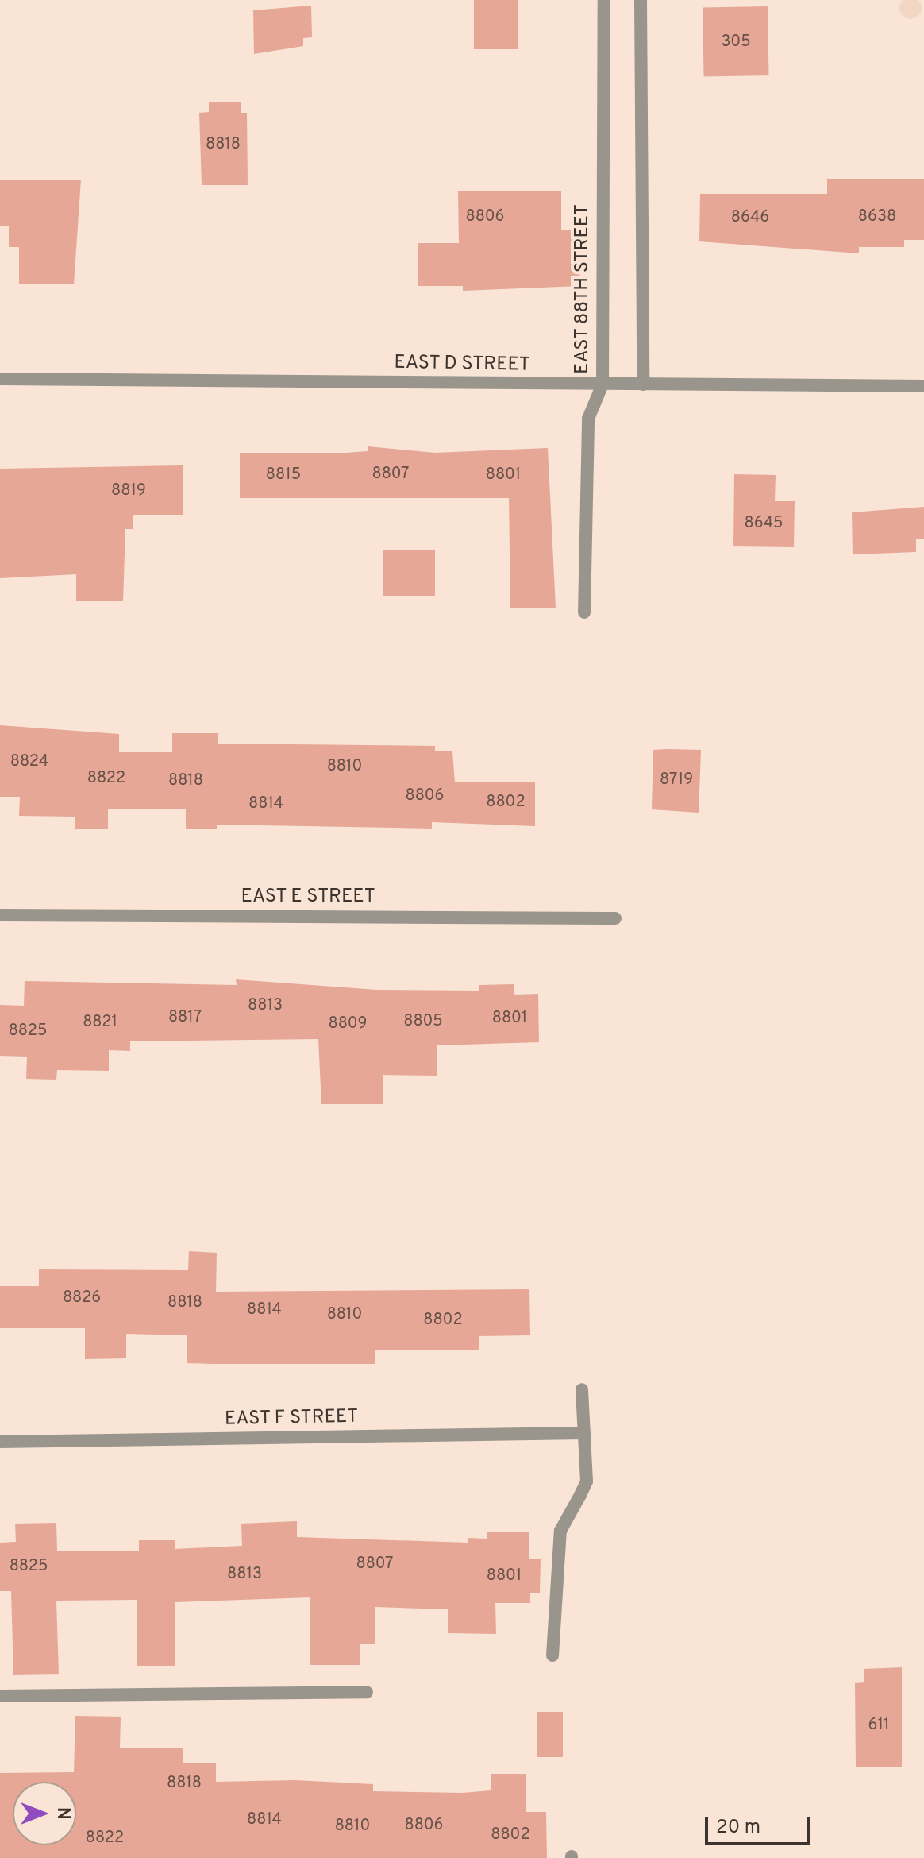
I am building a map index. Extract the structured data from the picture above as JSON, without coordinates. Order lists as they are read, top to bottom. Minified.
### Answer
{"streets":{"street":["EAST 88TH STREET","EAST D STREET","EAST E STREET","EAST F STREET"]},"crossings":[["EAST 88TH STREET","EAST D STREET"]],"house_numbers":["305","8818","8806","8638","8646","8807","8815","8801","8819","8645","8824","8810","8822","8719","8818","8806","8802","8814","8813","8817","8801","8805","8821","8809","8825","8826","8818","8814","8810","8802","8807","8825","8813","8801","611","8818","8814","8806","8810","8802","8822"],"scale_bar":"20 m","north":"right"}
